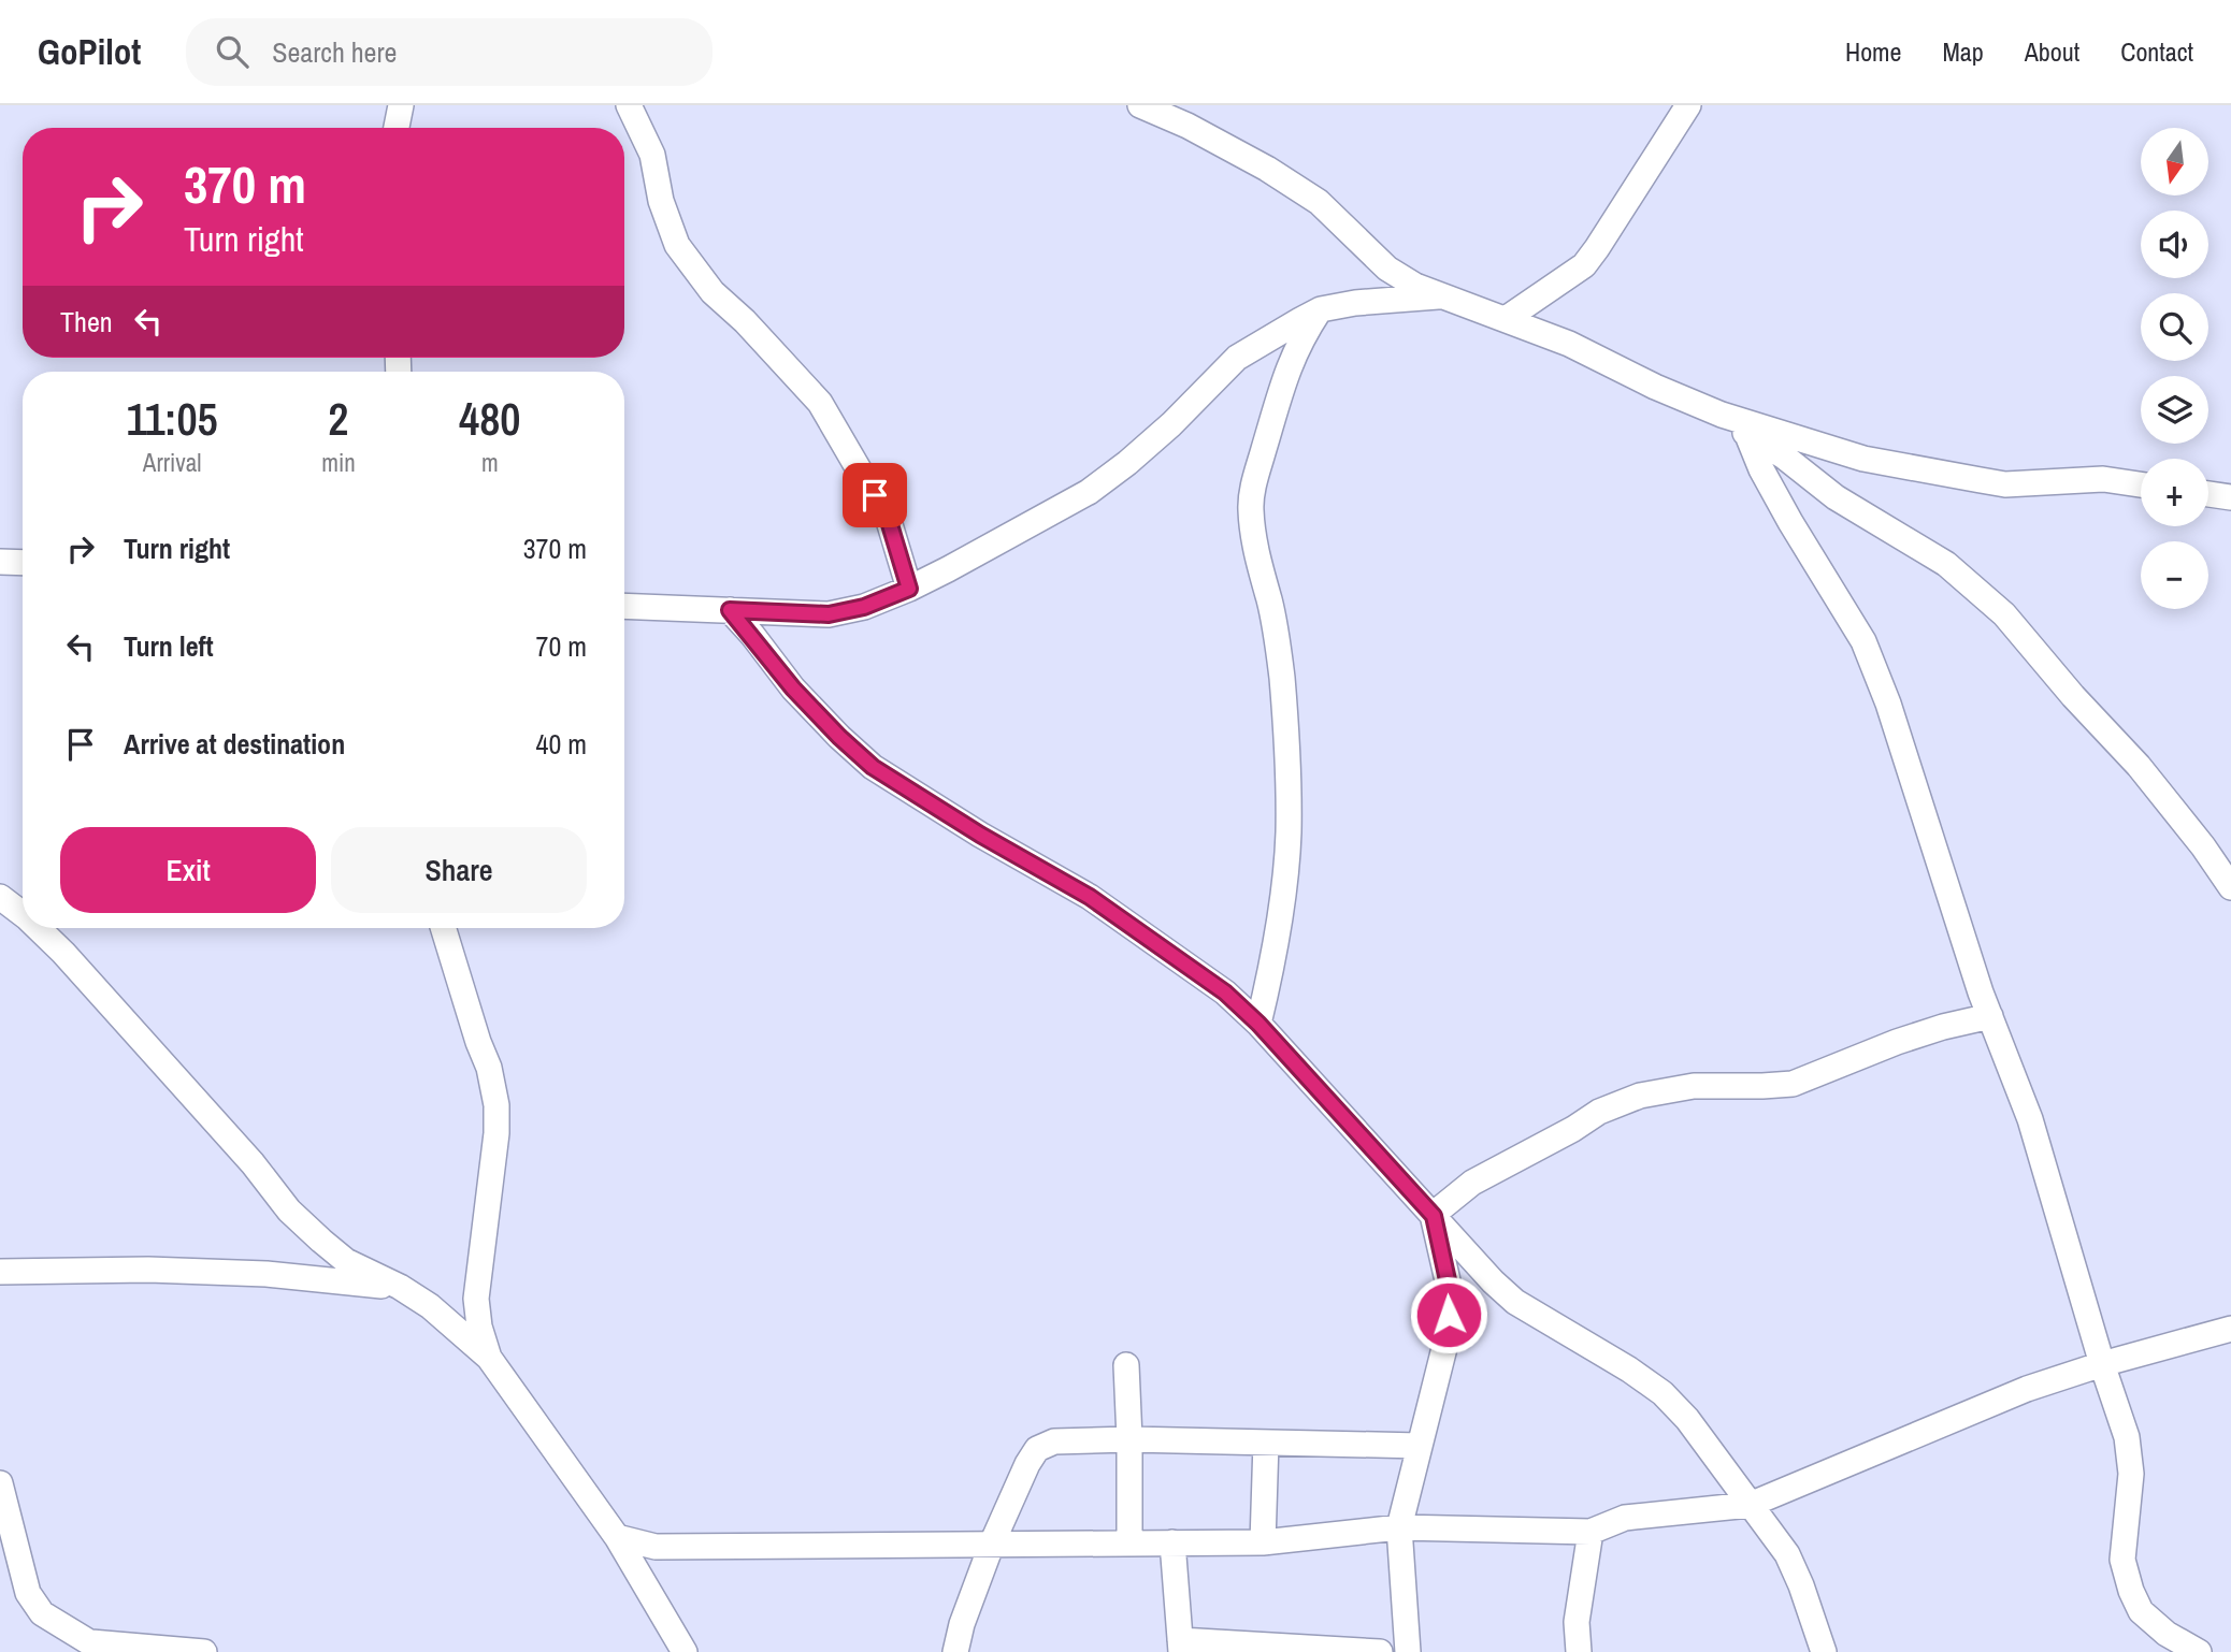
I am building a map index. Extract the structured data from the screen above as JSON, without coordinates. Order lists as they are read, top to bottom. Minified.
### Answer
{"north":"bottom","page":{"header":"GoPilot","search":"Search here","nav":["Home","Map","About","Contact"],"map_buttons":["+","−"],"turn":["370 m","Turn right"],"then":"Then","eta":["11:05","Arrival","2","min","480","m"],"list":[{"name":"Turn right","value":"370 m"},{"name":"Turn left","value":"70 m"},{"name":"Arrive at destination","value":"40 m"}],"buttons":["Exit","Share"]}}
